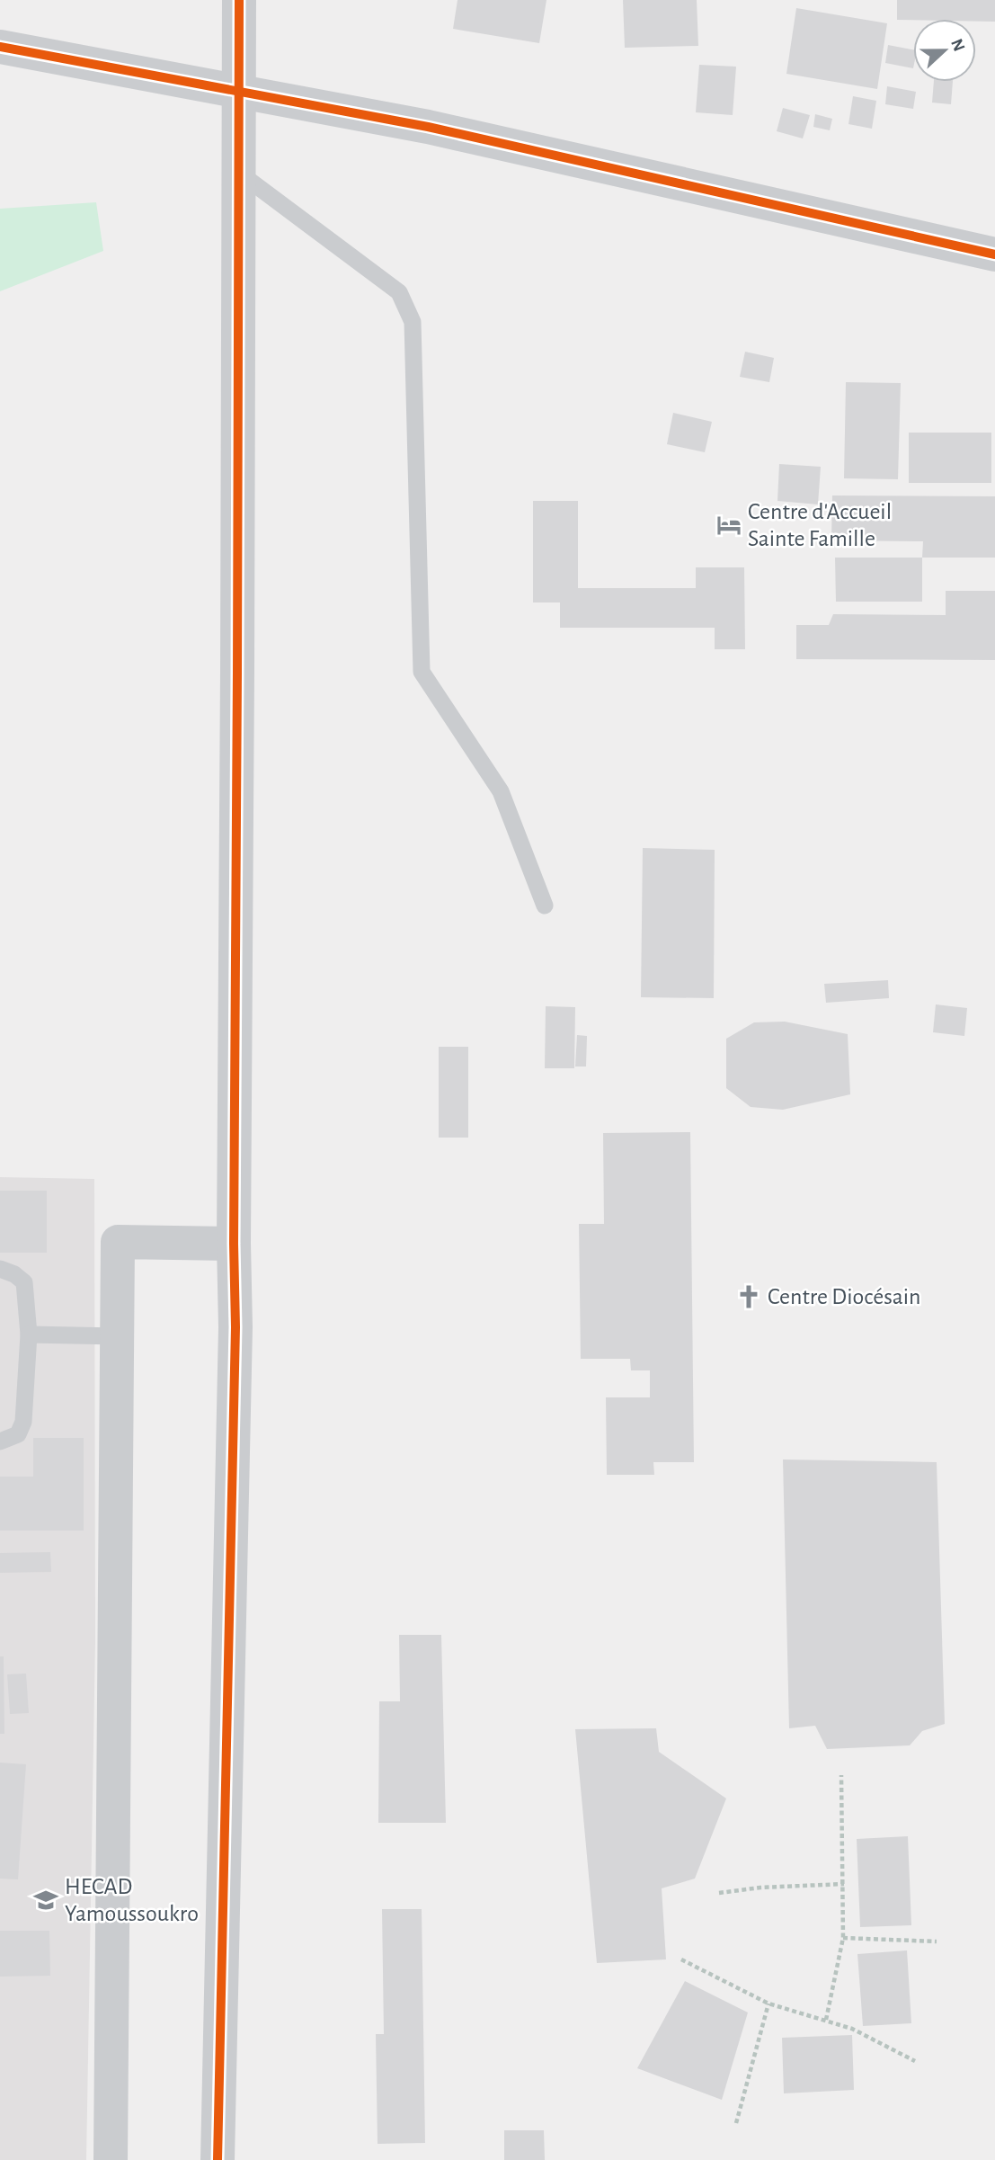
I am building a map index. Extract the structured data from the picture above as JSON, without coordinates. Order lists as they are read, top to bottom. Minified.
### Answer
{"places":{"hotel":["Centre d'Accueil Sainte Famille"],"church":["Centre Diocésain"],"school or university":["HECAD Yamoussoukro"]},"north":"right"}
